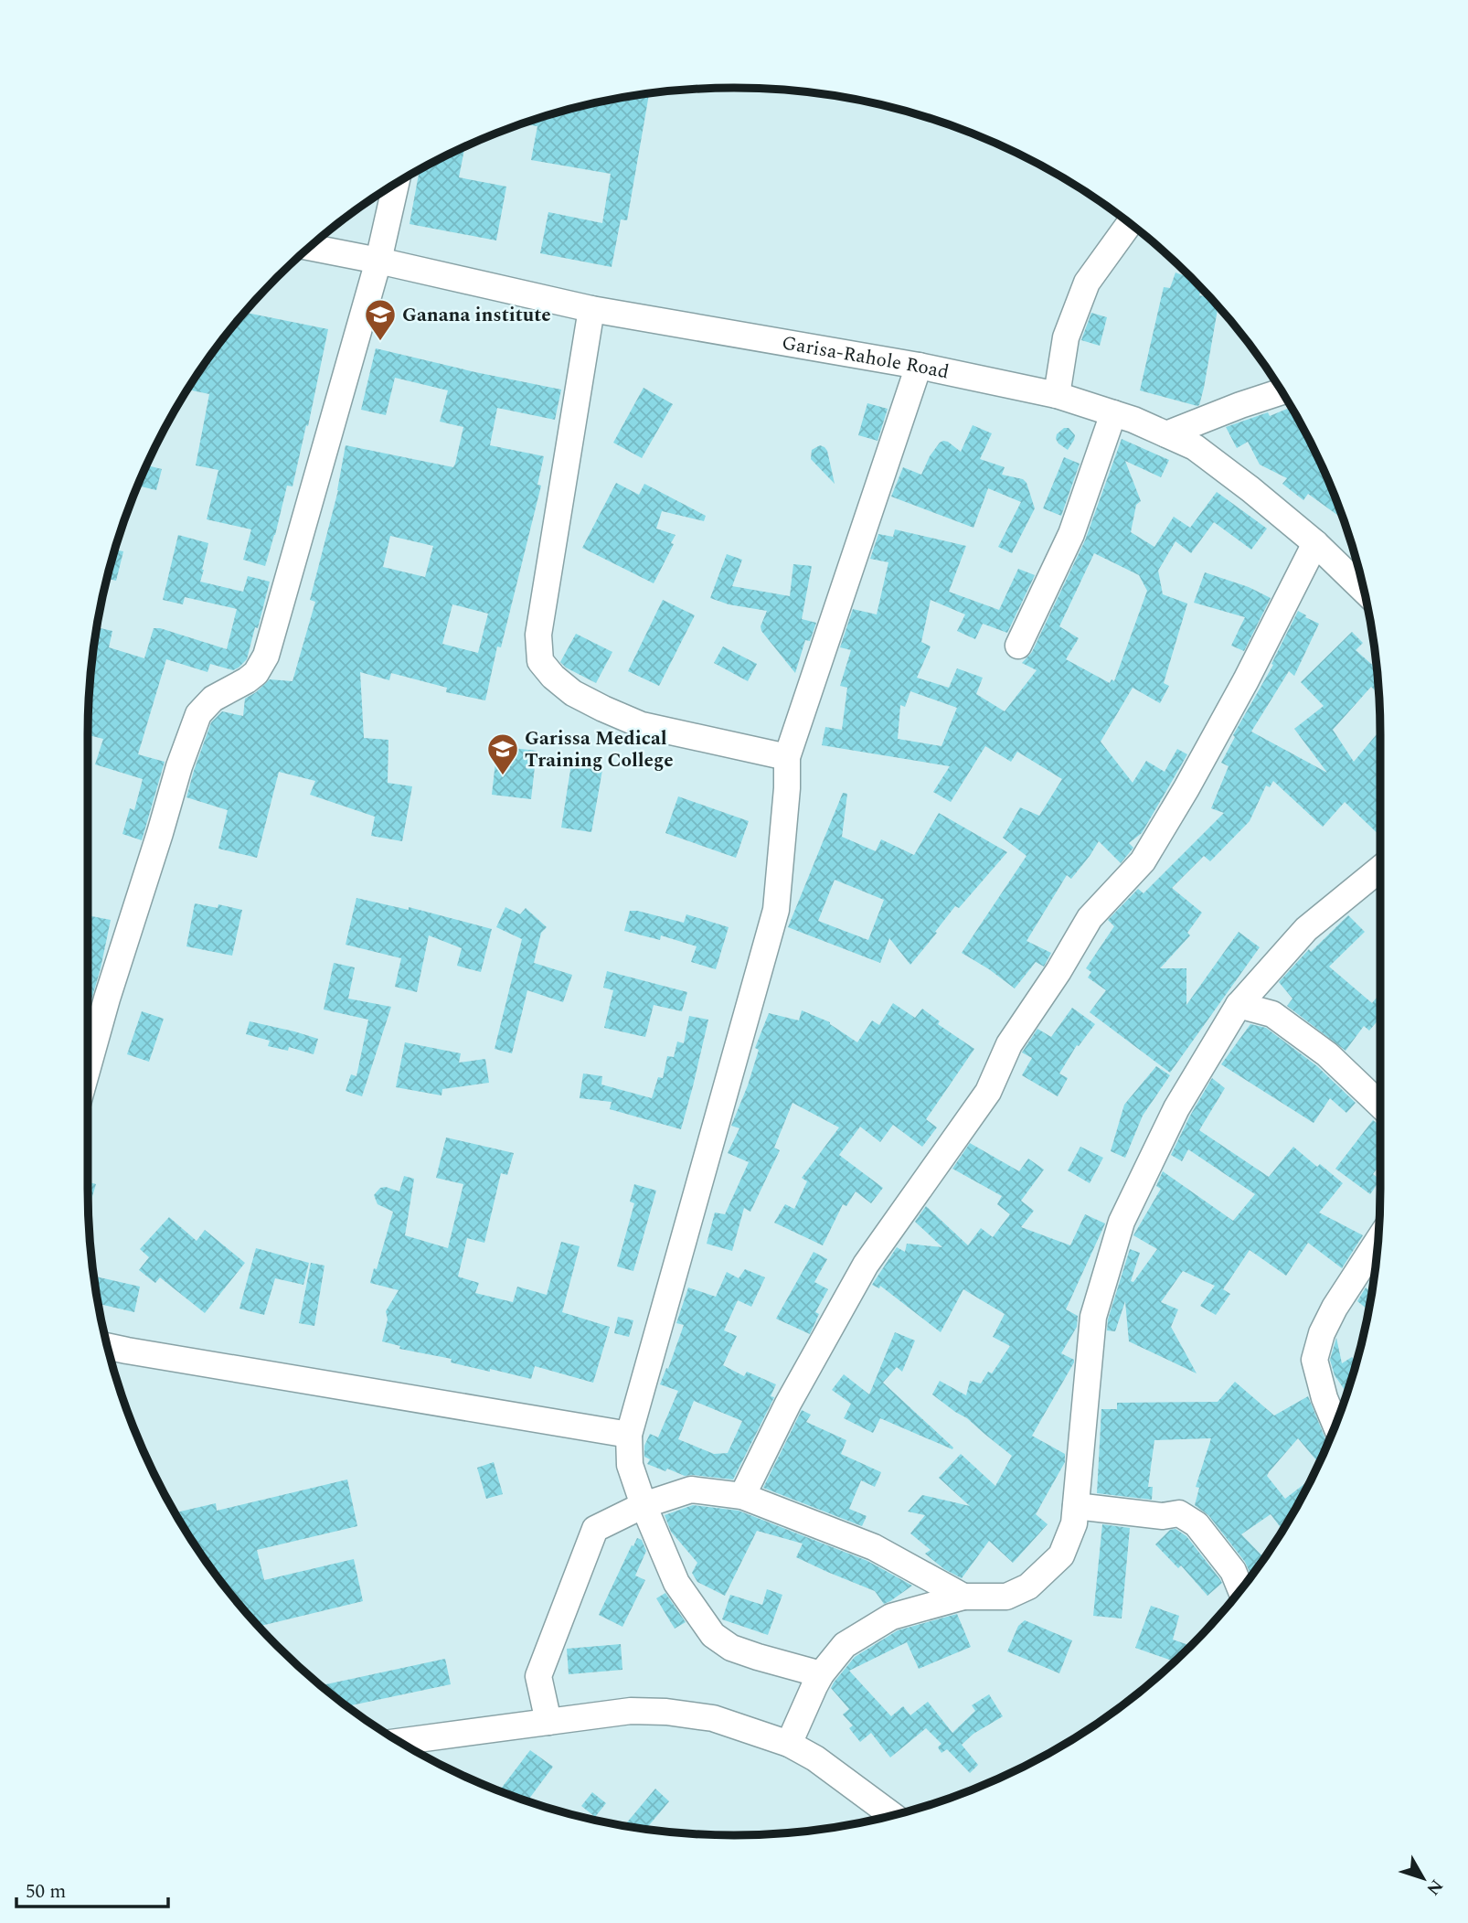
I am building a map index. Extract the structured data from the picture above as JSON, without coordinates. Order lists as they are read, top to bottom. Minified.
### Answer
{"streets":{"street":["Garisa-Rahole Road"]},"places":{"school or university":["Ganana institute","Garissa Medical Training College"]},"scale_bar":"50 m","north":"bottom right"}
